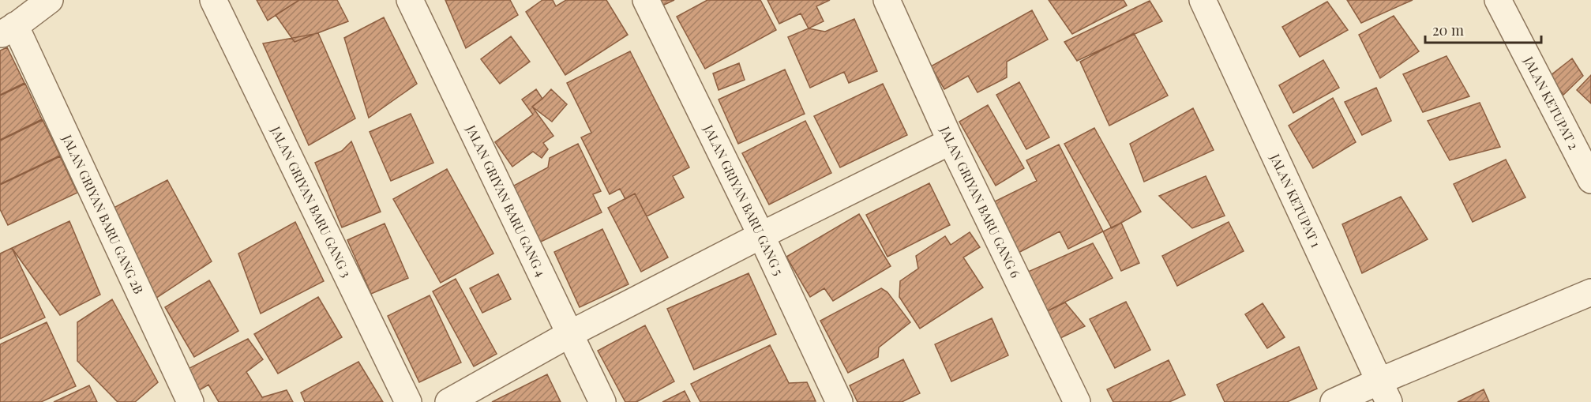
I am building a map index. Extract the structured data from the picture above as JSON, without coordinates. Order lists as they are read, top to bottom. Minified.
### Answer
{"streets":{"street":["JALAN KETUPAT 2","JALAN GRIYAN BARU GANG 3","JALAN GRIYAN BARU GANG 4","JALAN GRIYAN BARU GANG 5","JALAN KETUPAT 1","JALAN GRIYAN BARU GANG 6","JALAN GRIYAN BARU GANG 2B"]},"scale_bar":"20 m"}
